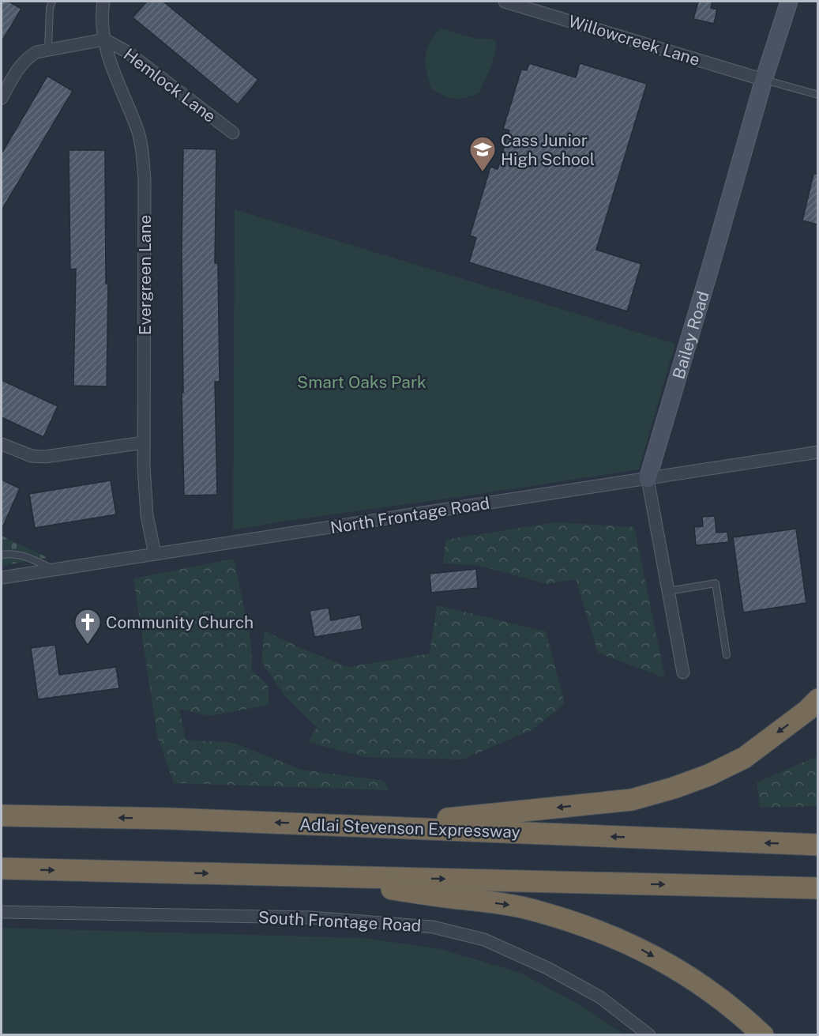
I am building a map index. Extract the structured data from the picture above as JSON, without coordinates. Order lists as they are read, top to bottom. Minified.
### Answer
{"streets":{"highway":["Adlai Stevenson Expressway"],"street":["Willowcreek Lane","Hemlock Lane","Evergreen Lane","Bailey Road","North Frontage Road","South Frontage Road"]},"crossings":[["Willowcreek Lane","Bailey Road"],["Hemlock Lane","Evergreen Lane"],["Evergreen Lane","North Frontage Road"],["Bailey Road","North Frontage Road"]],"parks":["Smart Oaks Park"],"places":{"school or university":["Cass Junior High School"],"church":["Community Church"]}}
